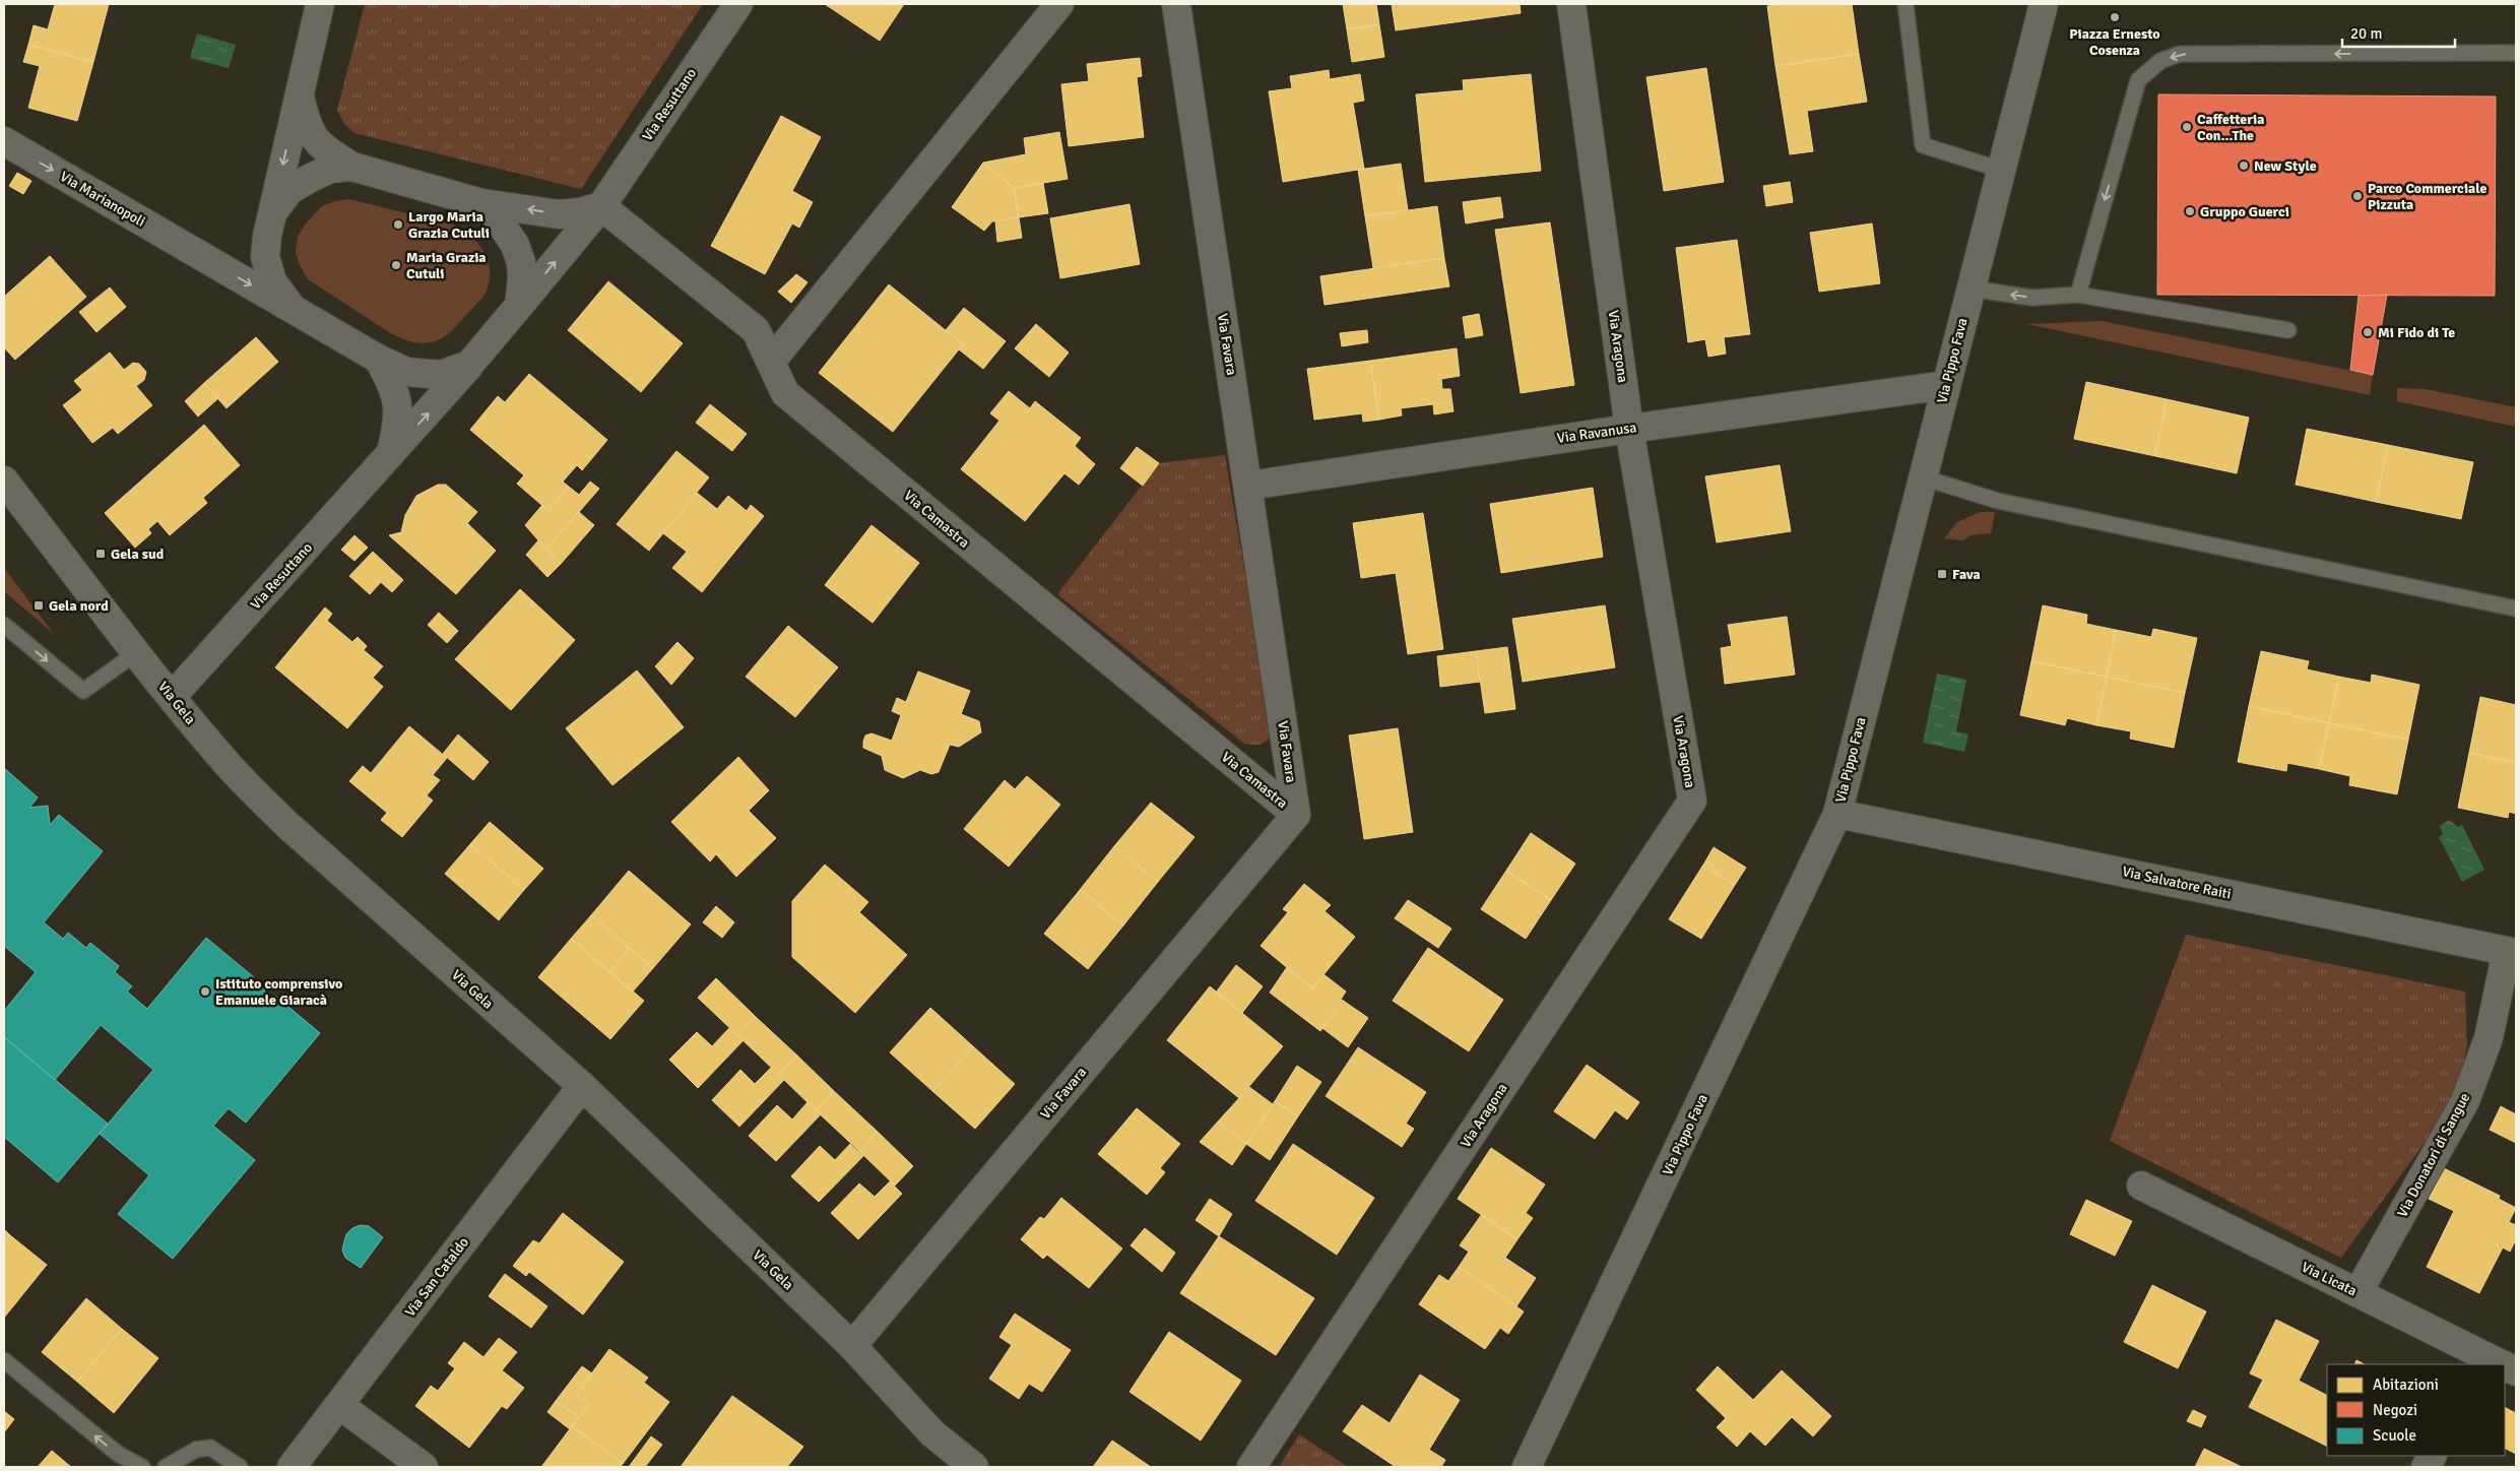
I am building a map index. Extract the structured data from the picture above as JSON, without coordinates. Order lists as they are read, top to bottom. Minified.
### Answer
{"streets":{"street":["Via Resuttano","Via Marianopoli","Via Favara","Via Aragona","Via Pippo Fava","Via Ravanusa","Via Camastra","Via Gela","Via Salvatore Raiti","Via Donatori di Sangue","Via San Cataldo","Via Licata"]},"crossings":[["Via Resuttano","Via Marianopoli"],["Via Resuttano","Via Camastra"],["Via Resuttano","Via Gela"],["Via Favara","Via Ravanusa"],["Via Favara","Via Camastra"],["Via Favara","Via Gela"],["Via Aragona","Via Ravanusa"],["Via Pippo Fava","Via Ravanusa"],["Via Pippo Fava","Via Salvatore Raiti"],["Via Gela","Via San Cataldo"],["Via Salvatore Raiti","Via Donatori di Sangue"],["Via Donatori di Sangue","Via Licata"]],"one_way":["Via Marianopoli"],"places":{"other":["Piazza Ernesto Cosenza","Caffetteria Con...The","New Style","Parco Commerciale Pizzuta","Gruppo Guerci","Largo Maria Grazia Cutuli","Maria Grazia Cutuli","Mi Fido di Te","Istituto comprensivo Emanuele Giaracà"],"transit":["Gela sud","Fava","Gela nord"]},"legend":["Abitazioni","Negozi","Scuole"],"scale_bar":"20 m"}
